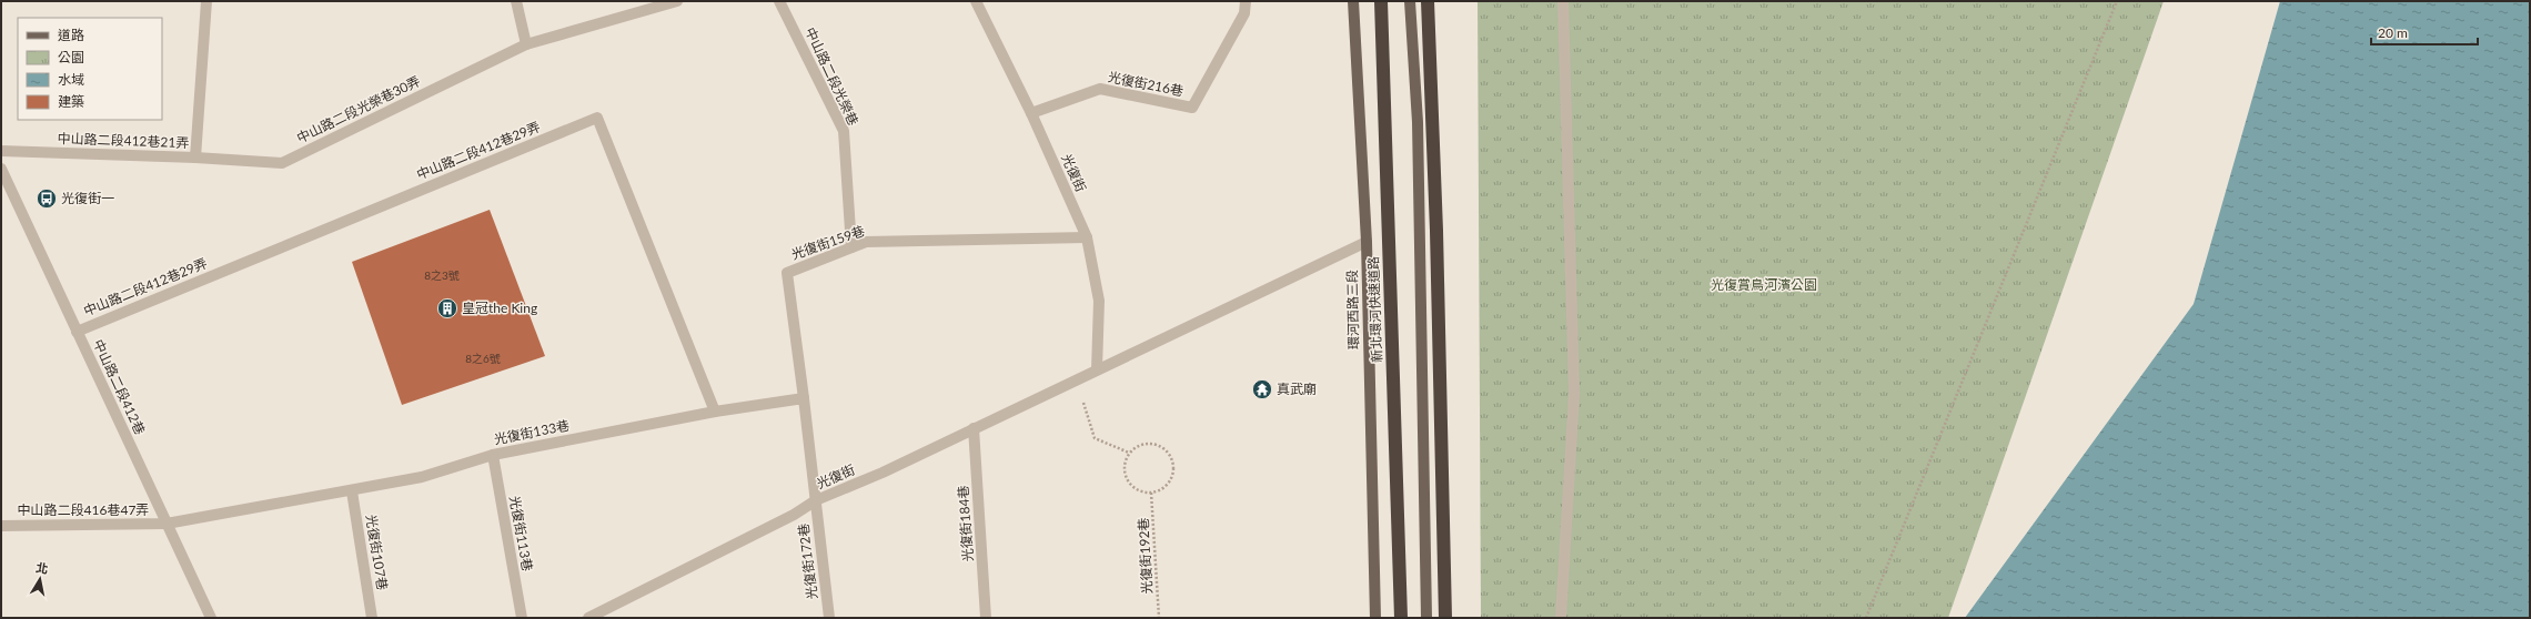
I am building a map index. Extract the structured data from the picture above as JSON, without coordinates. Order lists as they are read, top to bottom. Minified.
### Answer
{"streets":{"highway":["新北環河快速道路"],"main road":["環河西路三段"],"street":["中山路二段光榮巷","光復街216巷","中山路二段光榮巷30弄","中山路二段412巷21弄","中山路二段412巷29弄","光復街","光復街159巷","中山路二段412巷","光復街133巷","中山路二段416巷47弄","光復街184巷","光復街113巷","光復街107巷","光復街172巷"],"path":["光復街192巷"]},"crossings":[["中山路二段光榮巷","光復街159巷"],["光復街216巷","光復街"],["中山路二段光榮巷30弄","中山路二段412巷21弄"],["中山路二段412巷29弄","中山路二段412巷"],["中山路二段412巷29弄","光復街133巷"],["光復街","光復街159巷"],["光復街","環河西路三段"],["光復街","光復街184巷"],["光復街","光復街172巷"],["光復街159巷","光復街133巷"],["中山路二段412巷","光復街133巷"],["中山路二段412巷","中山路二段416巷47弄"],["光復街133巷","中山路二段416巷47弄"],["光復街133巷","光復街113巷"],["光復街133巷","光復街107巷"]],"parks":["光復賞鳥河濱公園"],"places":{"bus stop":["光復街一"],"building":["皇冠the King"],"temple":["真武廟"]},"house_numbers":["8之3號","8之6號"],"legend":["道路","公園","水域","建築"],"scale_bar":"20 m","north":"top"}
